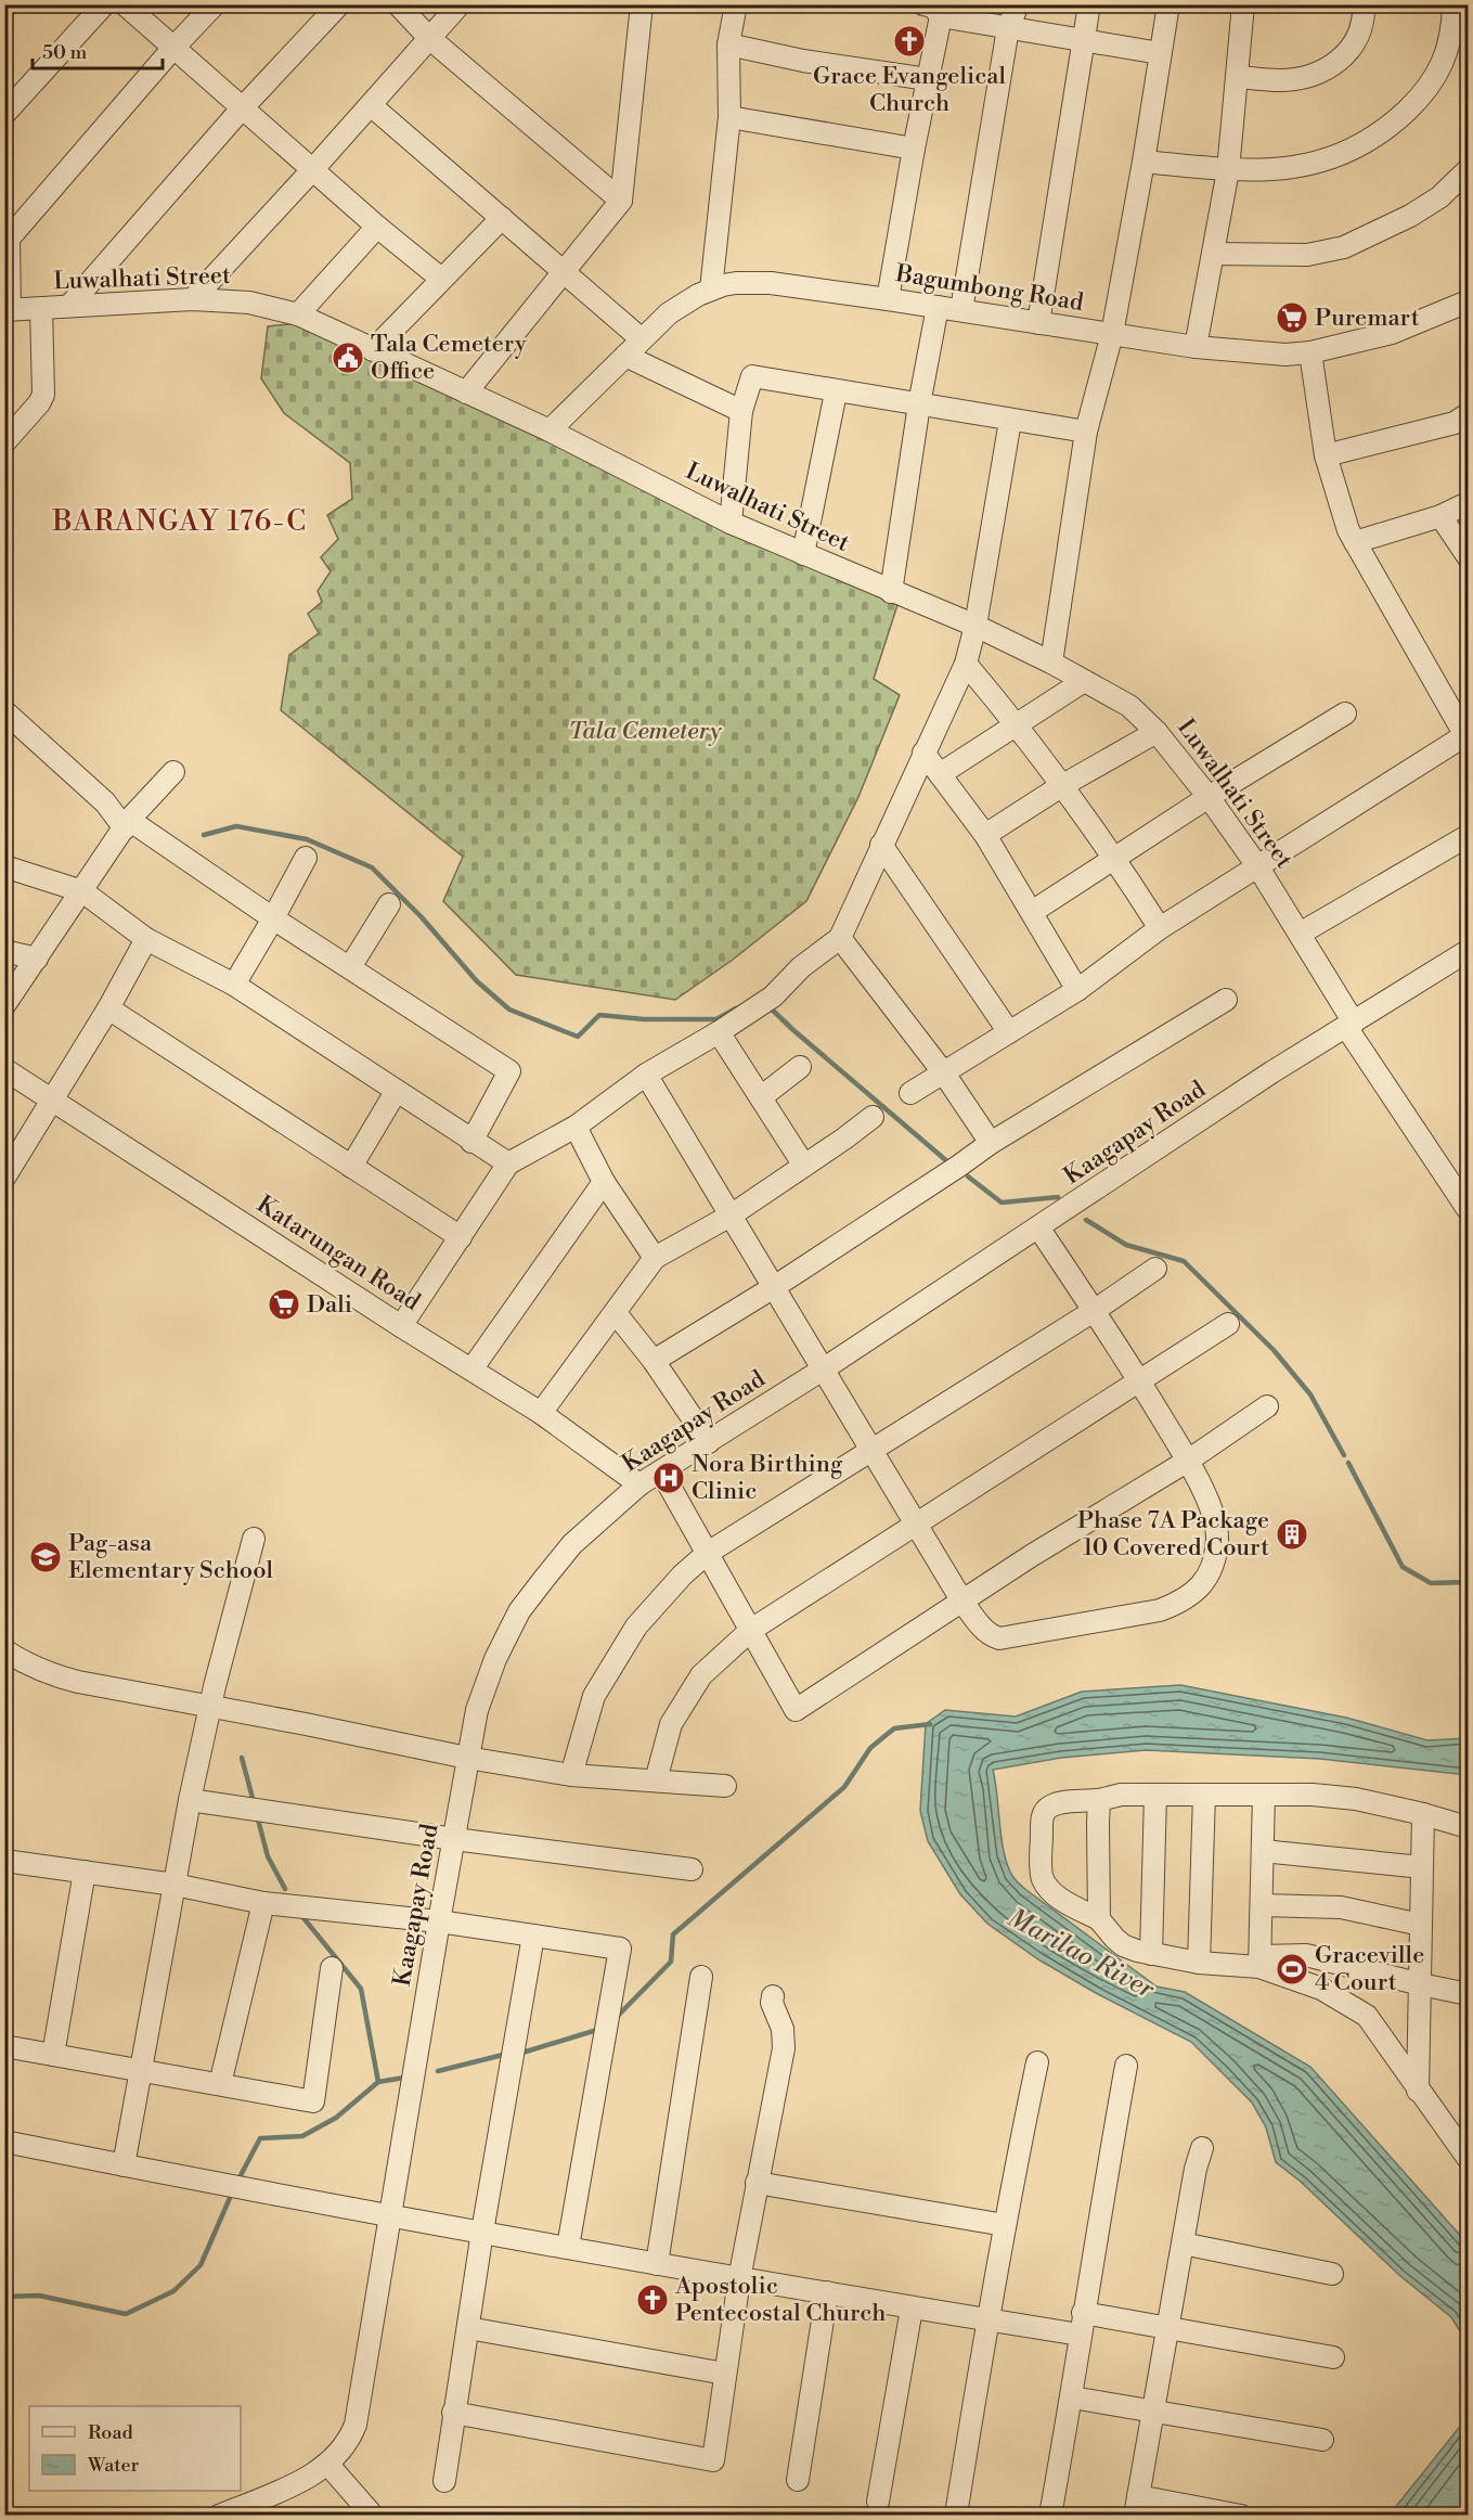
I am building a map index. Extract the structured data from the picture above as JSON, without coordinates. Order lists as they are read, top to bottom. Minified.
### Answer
{"streets":{"street":["Luwalhati Street","Bagumbong Road","Kaagapay Road","Katarungan Road"]},"crossings":[["Luwalhati Street","Bagumbong Road"],["Luwalhati Street","Kaagapay Road"],["Kaagapay Road","Katarungan Road"]],"districts":["BARANGAY 176-C"],"water":["Marilao River"],"parks":["Tala Cemetery"],"places":{"church":["Grace Evangelical Church","Apostolic Pentecostal Church"],"supermarket":["Puremart","Dali"],"public building":["Tala Cemetery Office"],"hospital":["Nora Birthing Clinic"],"building":["Phase 7A Package 10 Covered Court"],"school or university":["Pag-asa Elementary School"],"sports":["Graceville 4 Court"]},"legend":["Road","Water"],"scale_bar":"50 m"}
